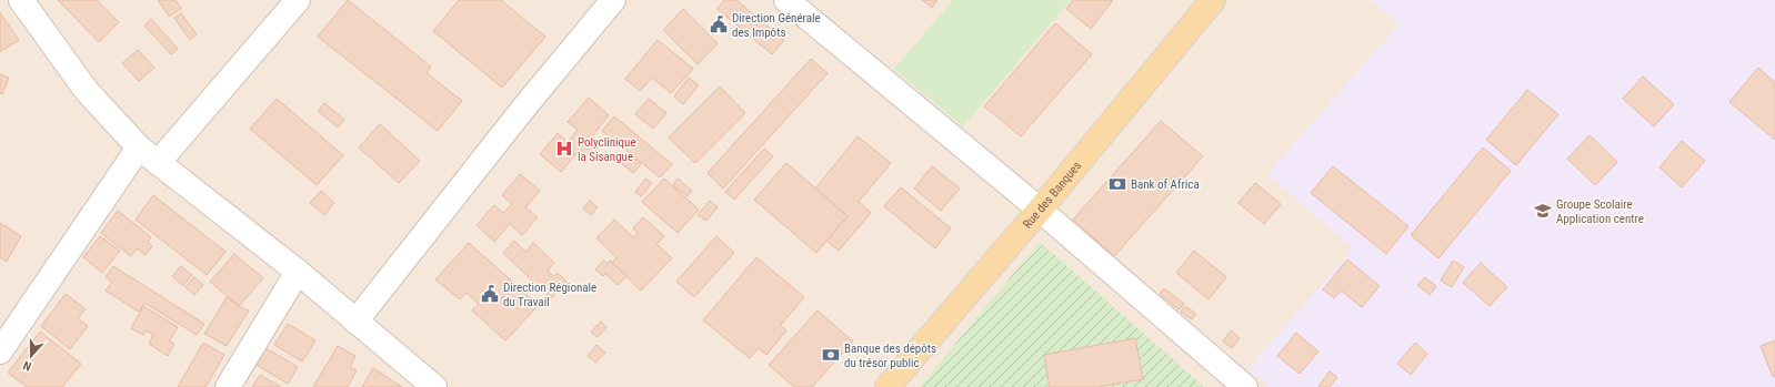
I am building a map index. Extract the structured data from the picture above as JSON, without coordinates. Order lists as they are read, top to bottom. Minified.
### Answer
{"streets":{"main road":["Rue des Banques"]},"places":{"public building":["Direction Générale des Impôts","Direction Régionale du Travail"],"hospital":["Polyclinique la Sisangue"],"bank":["Bank of Africa","Banque des dépôts du trésor public"],"school or university":["Groupe Scolaire Application centre"]},"north":"bottom"}
